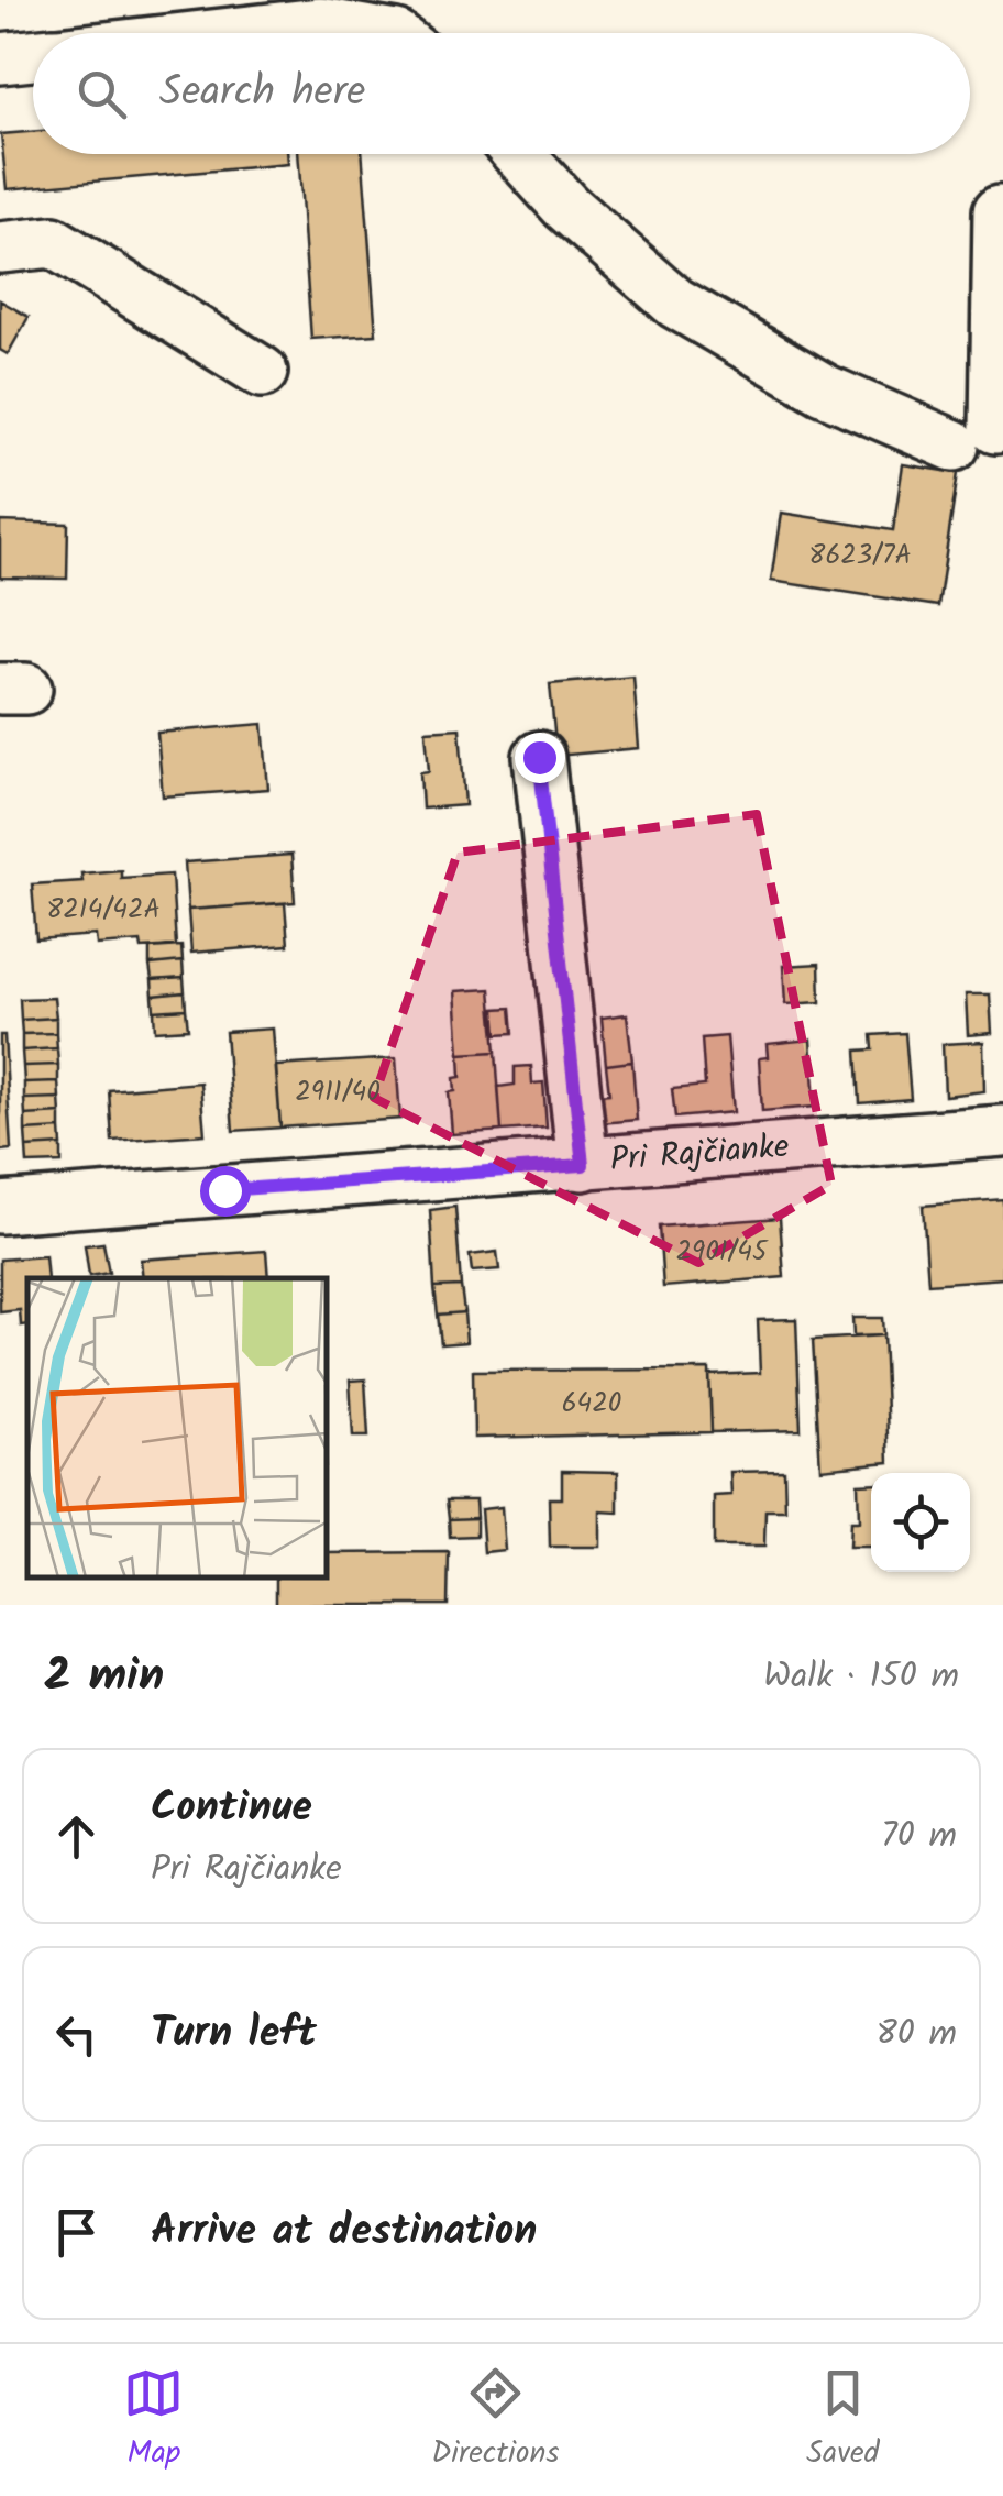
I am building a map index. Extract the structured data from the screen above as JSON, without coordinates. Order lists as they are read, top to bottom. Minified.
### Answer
{"streets":{"street":["Pri Rajčianke"]},"house_numbers":["8623/7A","8214/42A","2911/40","2901/45","6420"],"page":{"search":"Search here","heading":["2 min","Walk · 150 m"],"list":[["Continue","Pri Rajčianke","70 m"],["Turn left","80 m"],"Arrive at destination"],"nav":["Map","Directions","Saved"]}}
